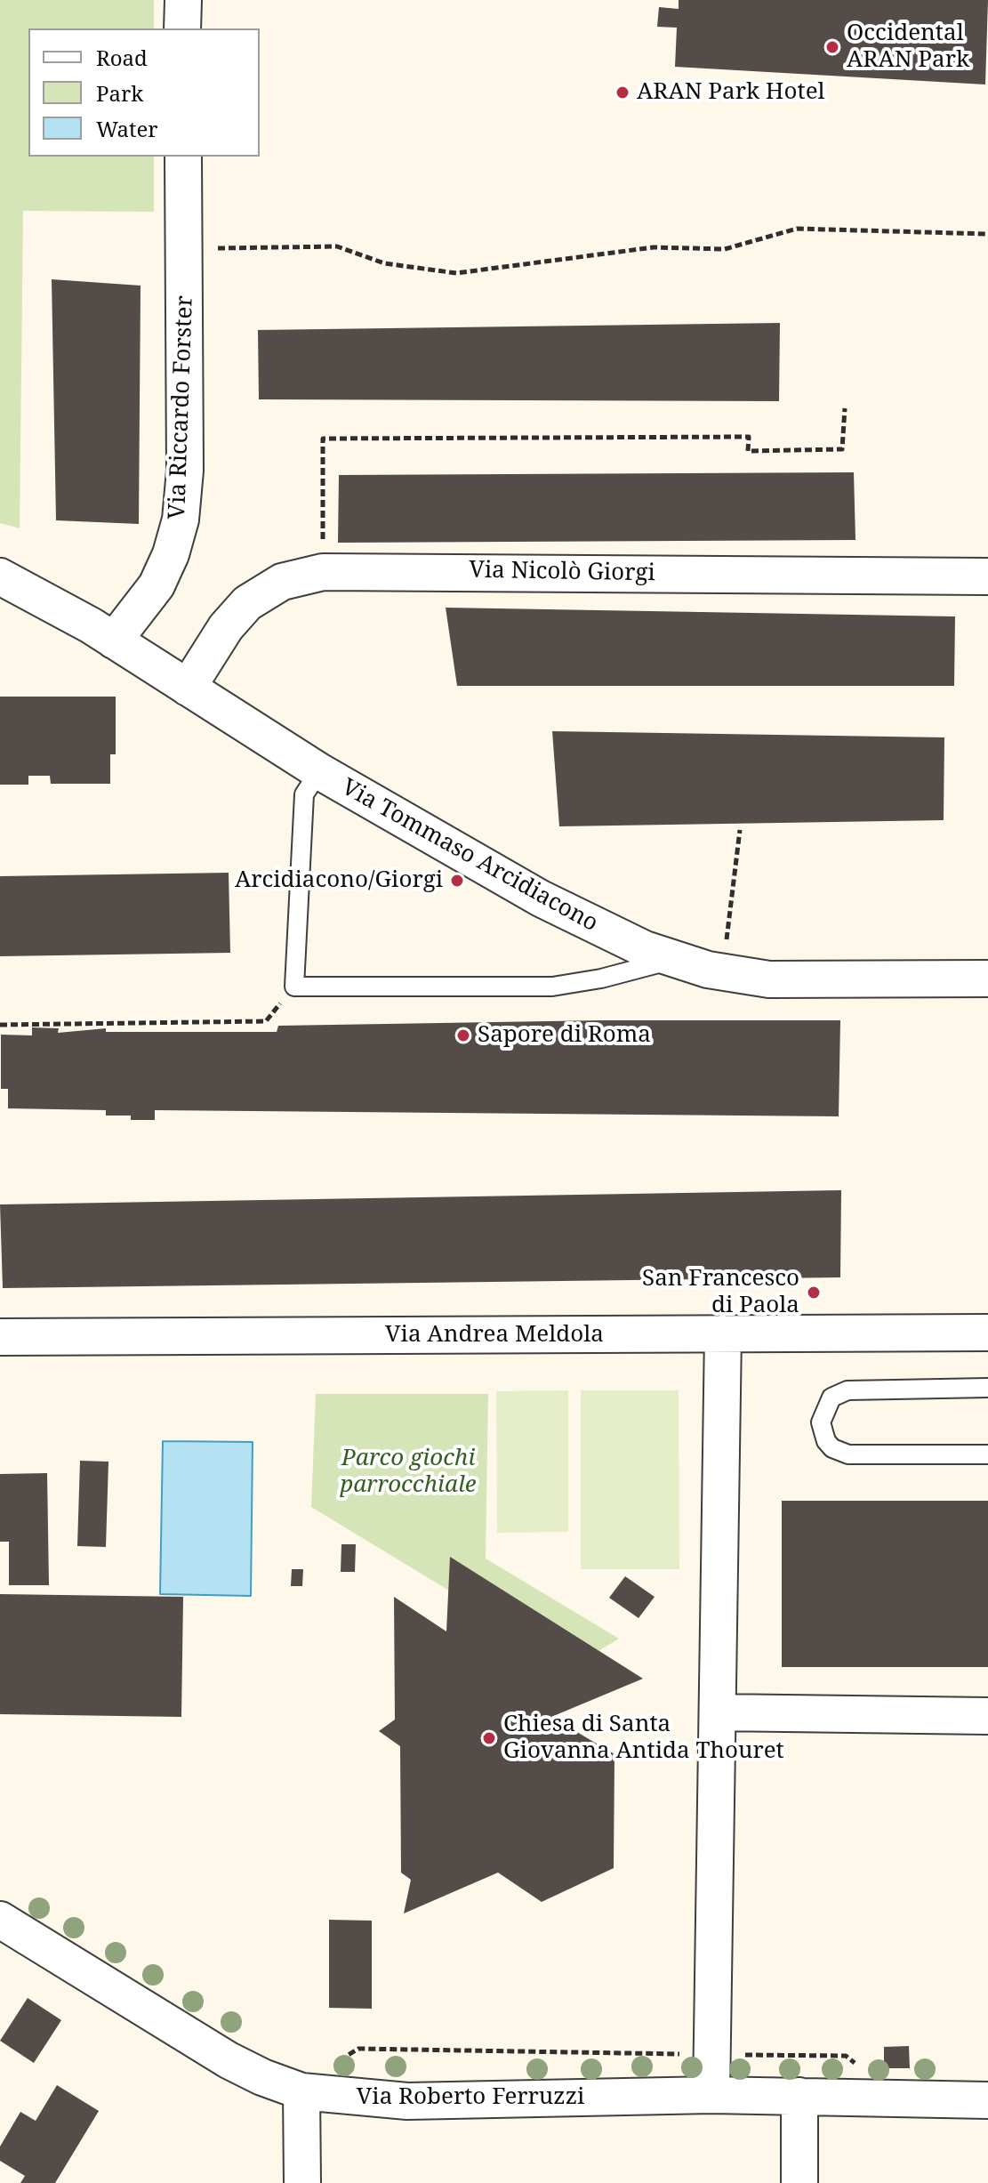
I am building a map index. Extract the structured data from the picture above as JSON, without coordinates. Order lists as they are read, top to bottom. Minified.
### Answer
{"streets":{"street":["Via Riccardo Forster","Via Nicolò Giorgi","Via Tommaso Arcidiacono","Via Andrea Meldola","Via Roberto Ferruzzi"]},"crossings":[["Via Riccardo Forster","Via Tommaso Arcidiacono"],["Via Nicolò Giorgi","Via Tommaso Arcidiacono"]],"parks":["Parco giochi parrocchiale"],"places":["Occidental ARAN Park","ARAN Park Hotel","Arcidiacono/Giorgi","Sapore di Roma","San Francesco di Paola","Chiesa di Santa Giovanna Antida Thouret"],"legend":["Road","Park","Water"]}
